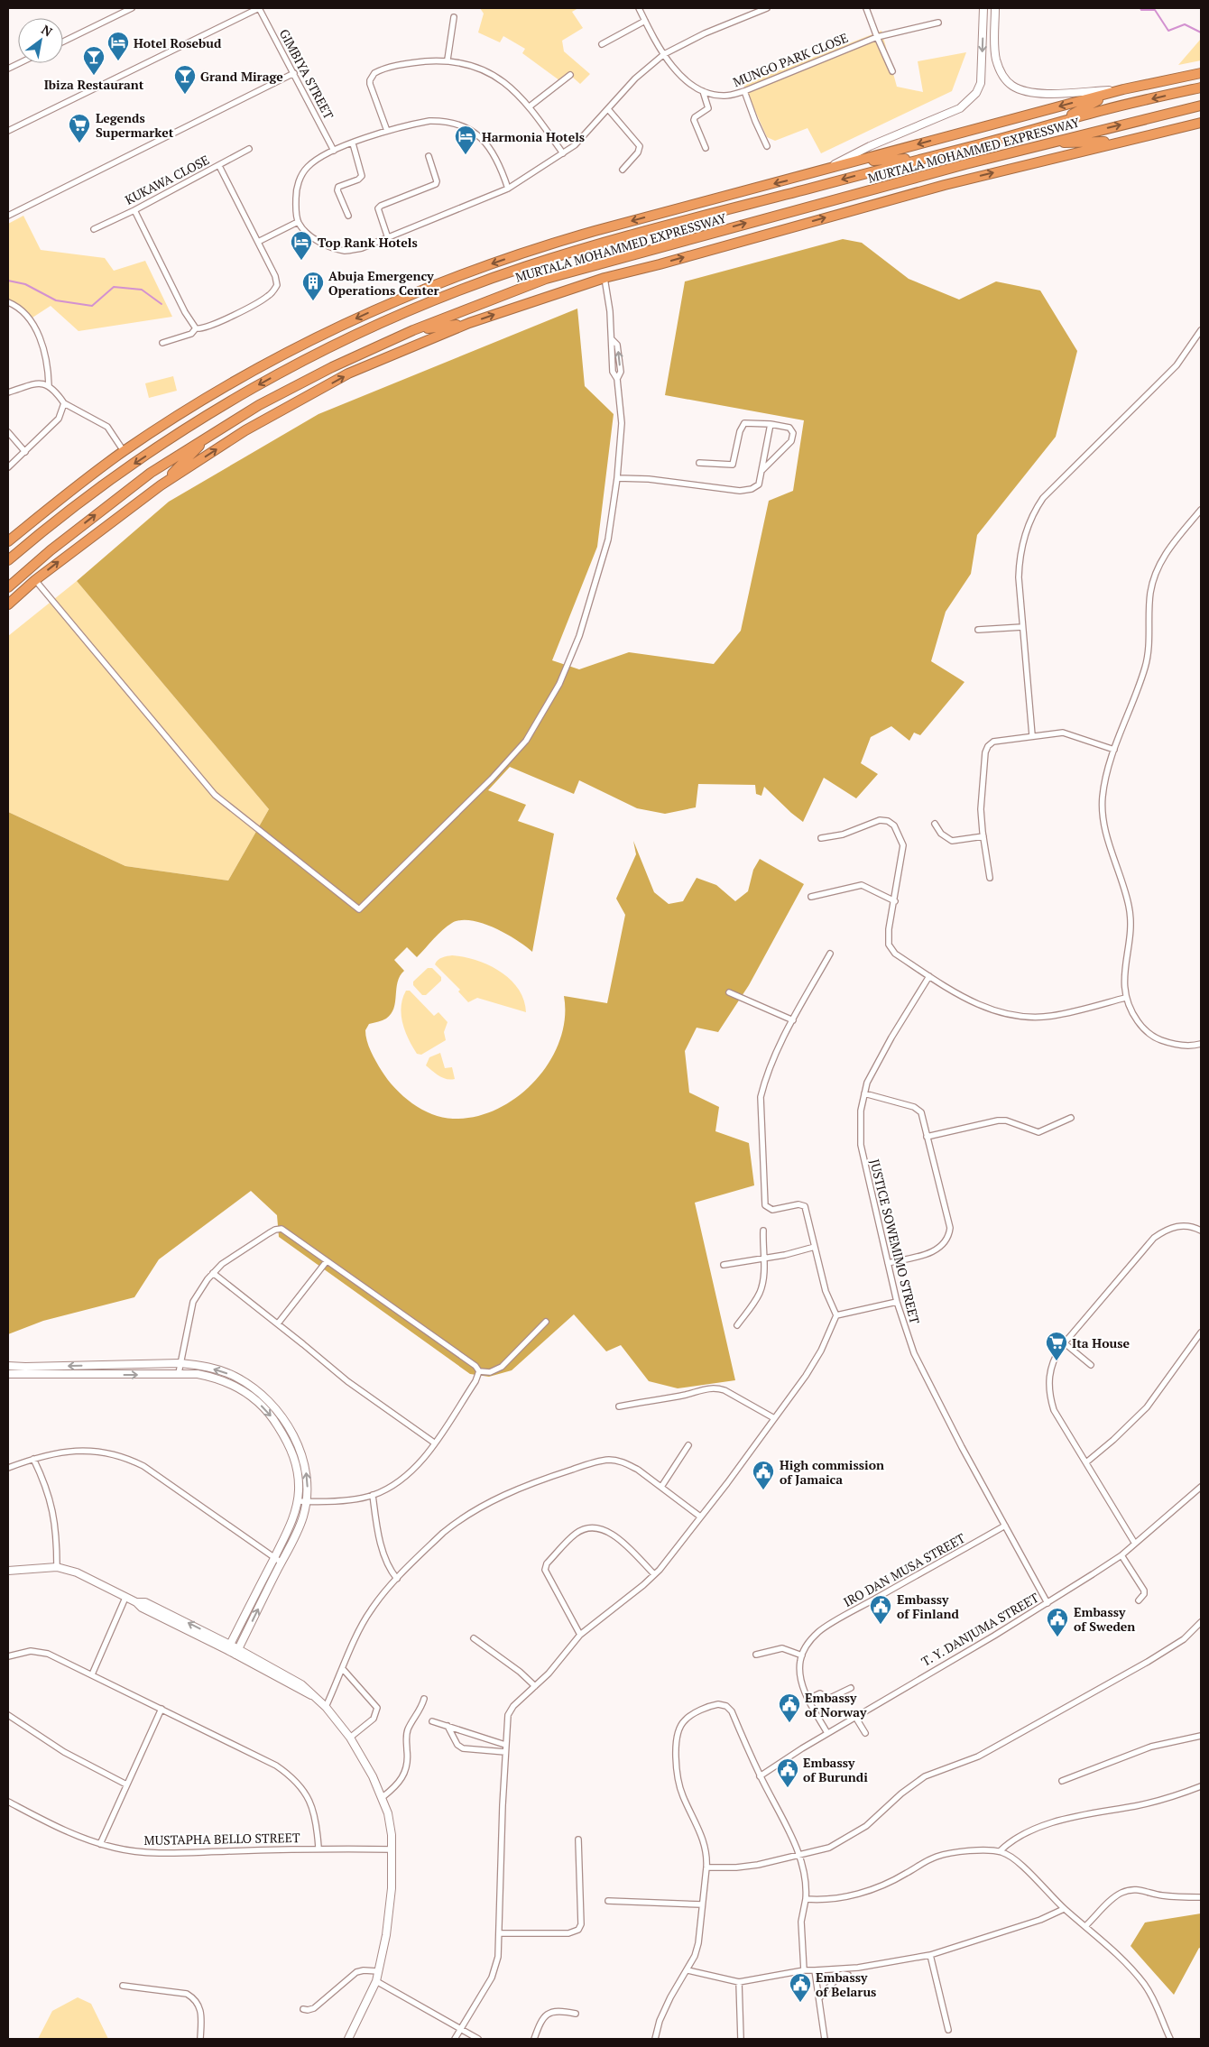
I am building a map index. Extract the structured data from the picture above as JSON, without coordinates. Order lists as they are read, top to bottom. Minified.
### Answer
{"streets":{"highway":["MURTALA MOHAMMED EXPRESSWAY"],"street":["MUNGO PARK CLOSE","GIMBIYA STREET","KUKAWA CLOSE","JUSTICE SOWEMIMO STREET","IRO DAN MUSA STREET","T. Y. DANJUMA STREET","MUSTAPHA BELLO STREET"]},"crossings":[["JUSTICE SOWEMIMO STREET","IRO DAN MUSA STREET"],["JUSTICE SOWEMIMO STREET","T. Y. DANJUMA STREET"]],"places":{"hotel":["Hotel Rosebud","Harmonia Hotels","Top Rank Hotels"],"bar":["Ibiza Restaurant","Grand Mirage"],"supermarket":["Legends Supermarket","Ita House"],"building":["Abuja Emergency Operations Center"],"public building":["High commission of Jamaica","Embassy of Finland","Embassy of Sweden","Embassy of Norway","Embassy of Burundi","Embassy of Belarus"]},"north":"top right"}
